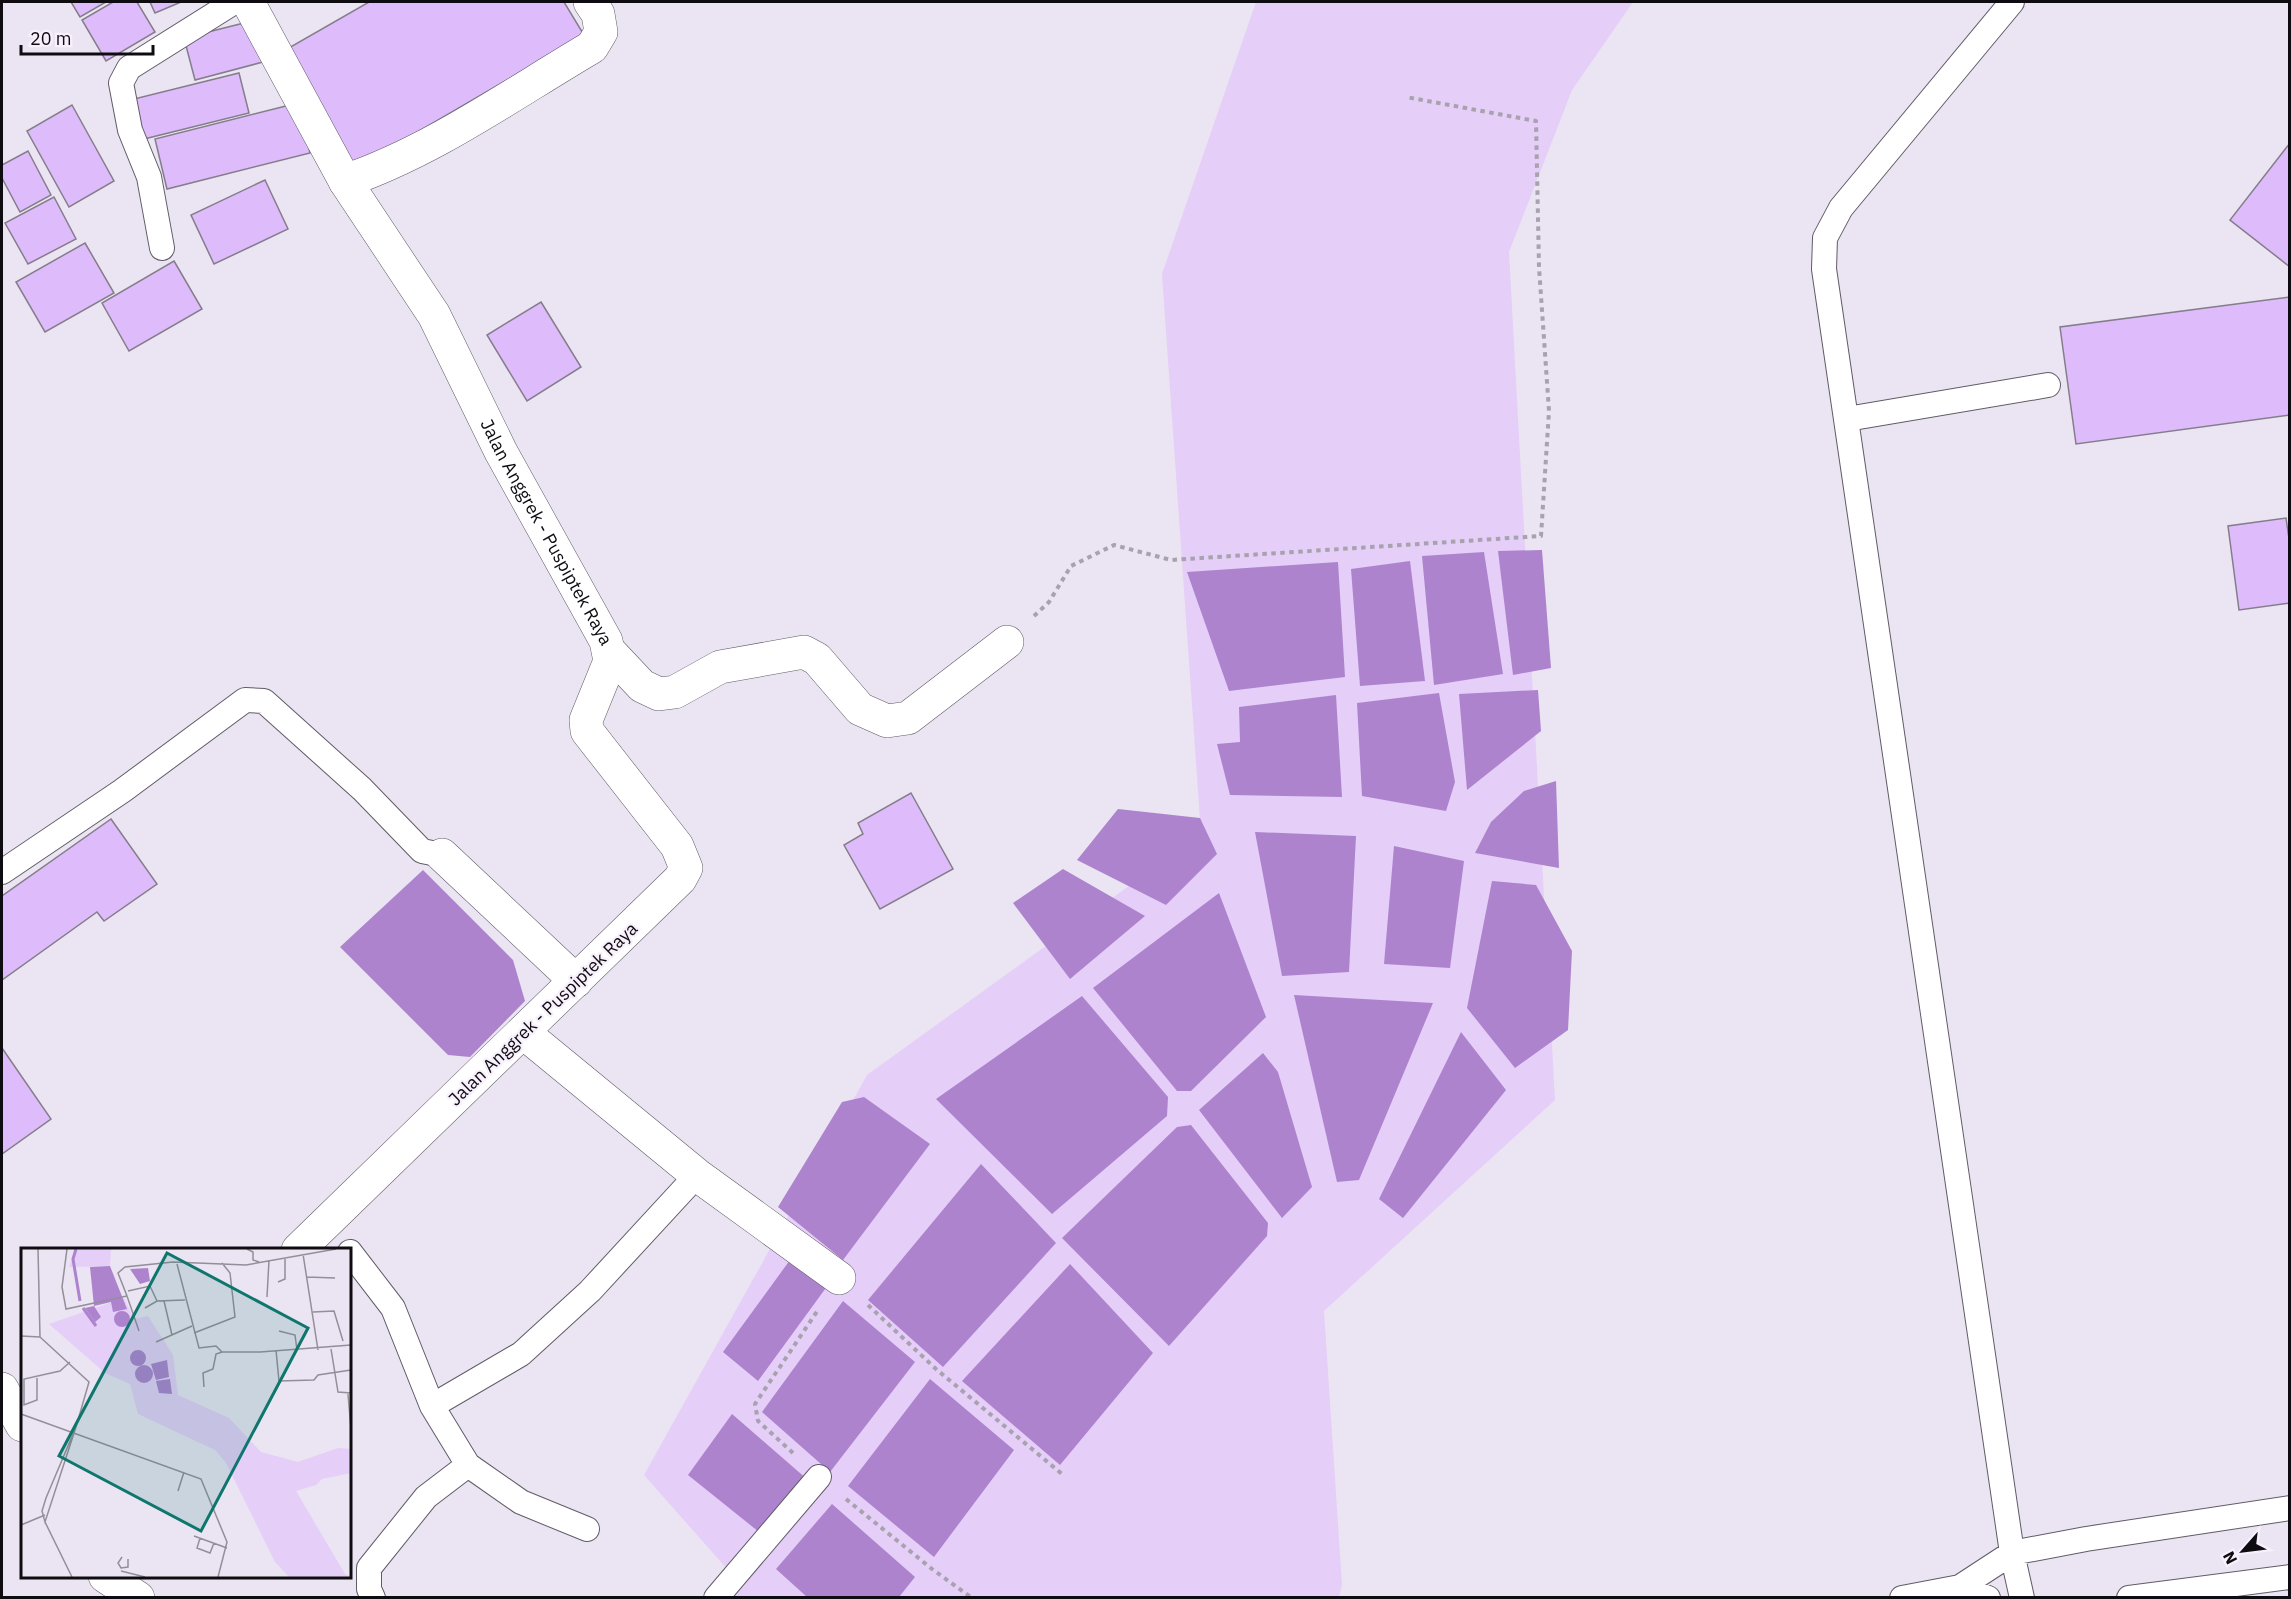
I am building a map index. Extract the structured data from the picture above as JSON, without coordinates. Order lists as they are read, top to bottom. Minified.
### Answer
{"streets":{"street":["Jalan Anggrek - Puspiptek Raya"]},"scale_bar":"20 m","north":"bottom left"}
